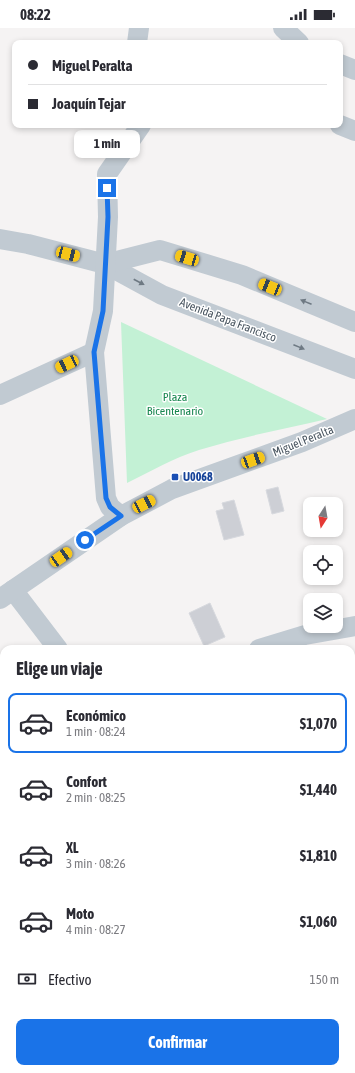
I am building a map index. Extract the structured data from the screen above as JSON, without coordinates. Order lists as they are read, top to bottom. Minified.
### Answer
{"streets":{"street":["Avenida Papa Francisco","Miguel Peralta"]},"parks":["Plaza Bicentenario"],"places":{"transit":["U0068"]},"north":"bottom","page":{"status":"08:22","banner":["Miguel Peralta","Joaquín Tejar"],"bubble":"1 min","heading":"Elige un viaje","list":[{"name":"Económico","note":"1 min · 08:24","value":"$1,070"},{"name":"Confort","note":"2 min · 08:25","value":"$1,440"},{"name":"XL","note":"3 min · 08:26","value":"$1,810"},{"name":"Moto","note":"4 min · 08:27","value":"$1,060"}],"pay":["Efectivo","150 m"],"buttons":"Confirmar"}}
